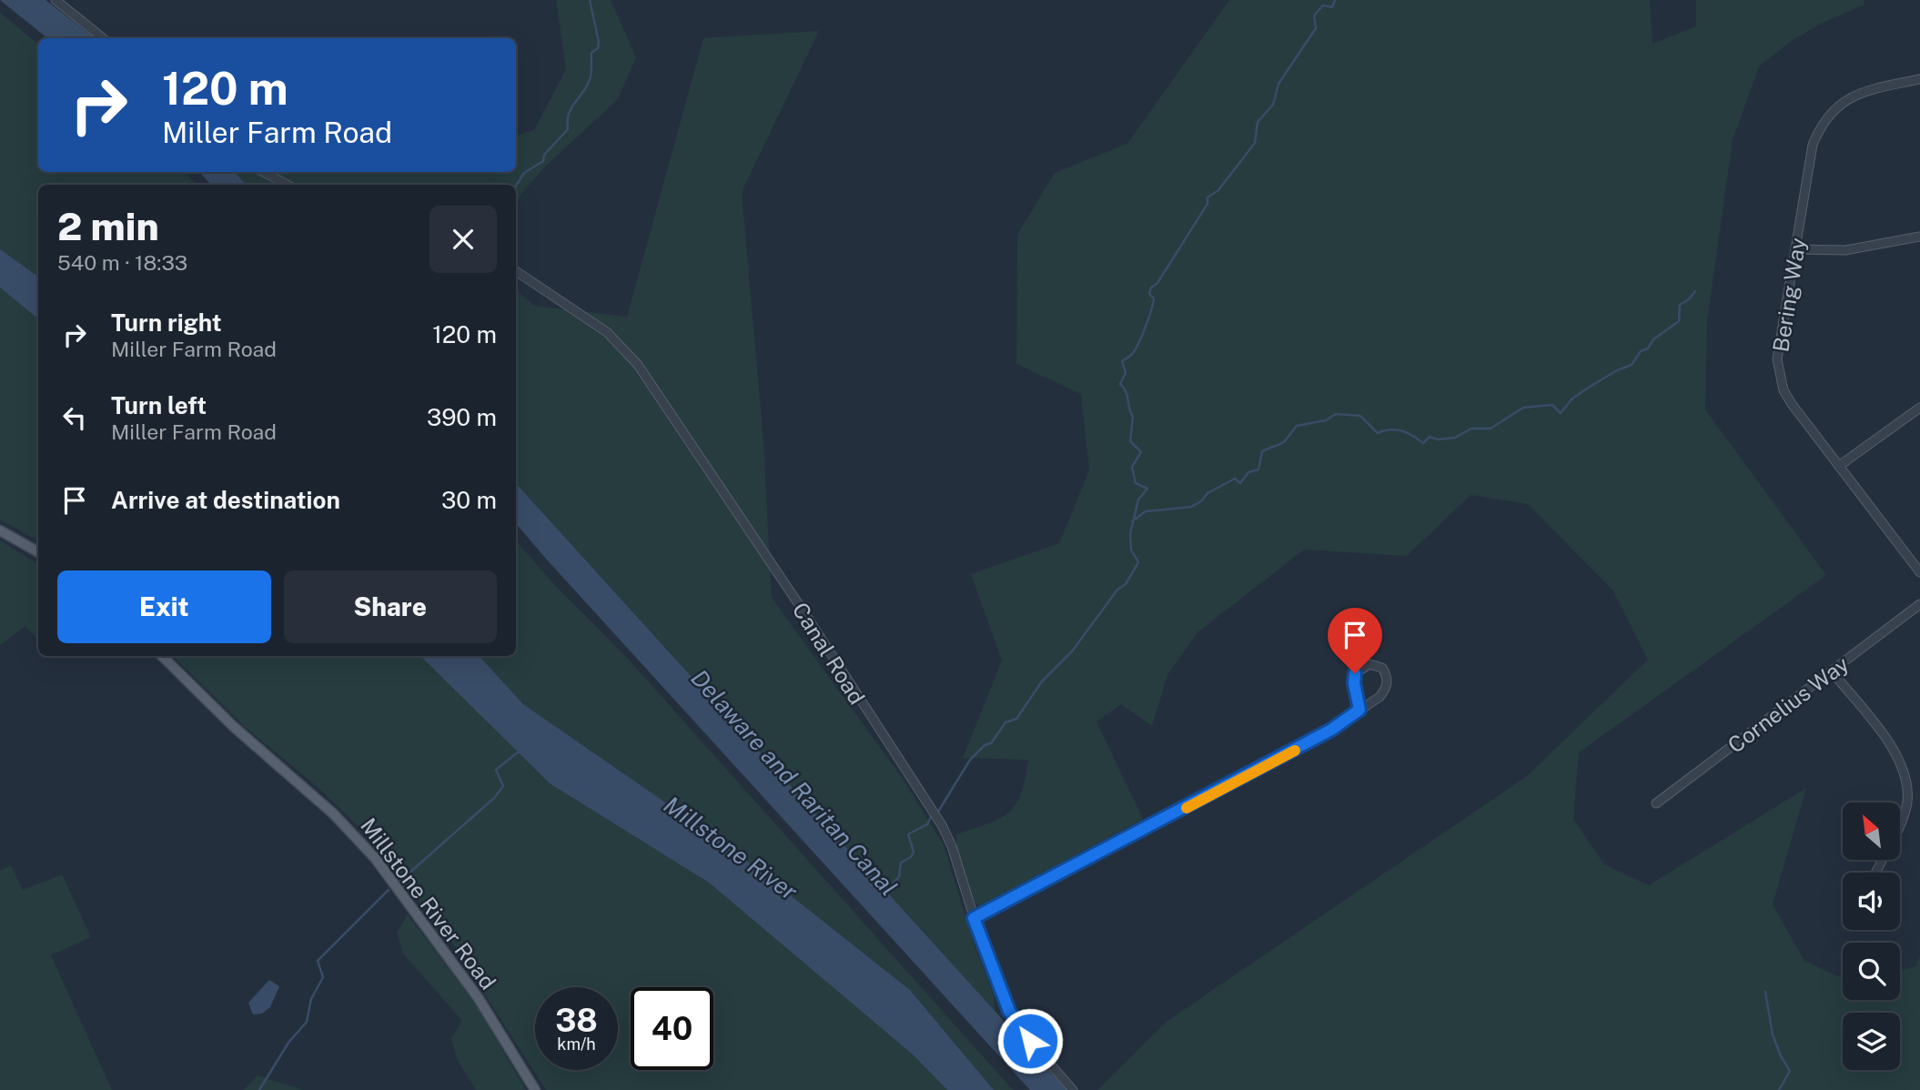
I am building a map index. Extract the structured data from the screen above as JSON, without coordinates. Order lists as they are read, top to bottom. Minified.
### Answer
{"streets":{"main road":["Millstone River Road"],"street":["Bering Way","Canal Road","Cornelius Way"]},"water":["Delaware and Raritan Canal","Millstone River"],"north":"top left","page":{"turn":["120 m","Miller Farm Road"],"heading":["2 min","540 m · 18:33"],"list":[{"name":"Turn right","note":"Miller Farm Road","value":"120 m"},{"name":"Turn left","note":"Miller Farm Road","value":"390 m"},{"name":"Arrive at destination","value":"30 m"}],"buttons":["Exit","Share"],"speed":"38 km/h","limit":"40"}}
